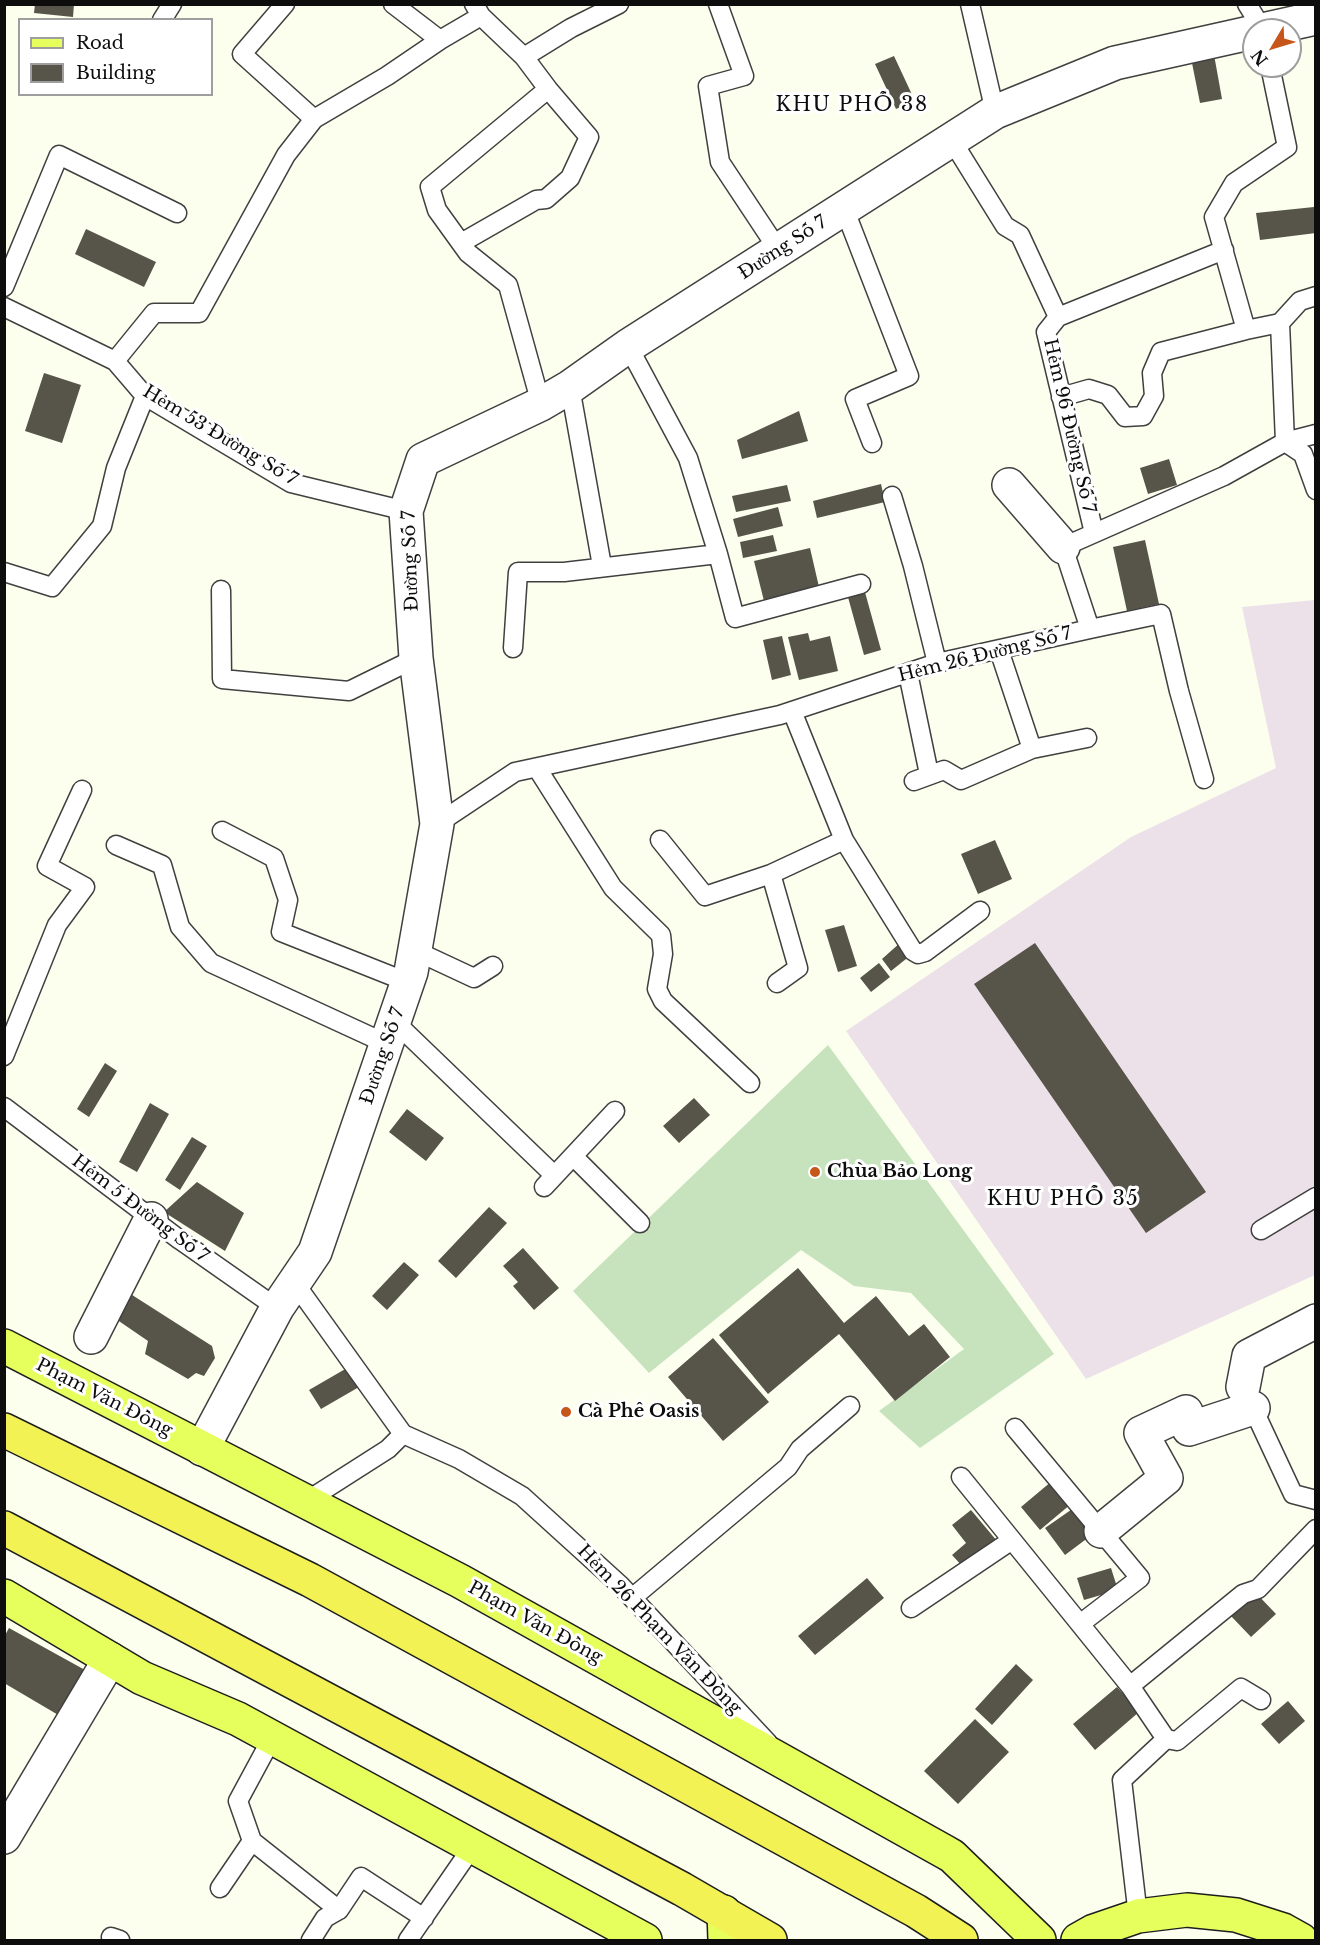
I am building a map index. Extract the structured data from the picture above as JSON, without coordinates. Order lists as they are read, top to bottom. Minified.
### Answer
{"streets":{"main road":["Phạm Văn Đồng"],"street":["Đường Số 7"],"lane":["Hẻm 96 Đường Số 7","Hẻm 53 Đường Số 7","Hẻm 26 Đường Số 7","Hẻm 5 Đường Số 7","Hẻm 26 Phạm Văn Đồng"]},"crossings":[["Đường Số 7","Hẻm 96 Đường Số 7"],["Đường Số 7","Hẻm 53 Đường Số 7"],["Đường Số 7","Hẻm 26 Đường Số 7"],["Đường Số 7","Hẻm 5 Đường Số 7"],["Đường Số 7","Phạm Văn Đồng"],["Phạm Văn Đồng","Hẻm 26 Phạm Văn Đồng"]],"districts":["KHU PHỐ 38","KHU PHỐ 35"],"places":["Chùa Bảo Long","Cà Phê Oasis"],"legend":["Road","Building"],"north":"bottom left"}
